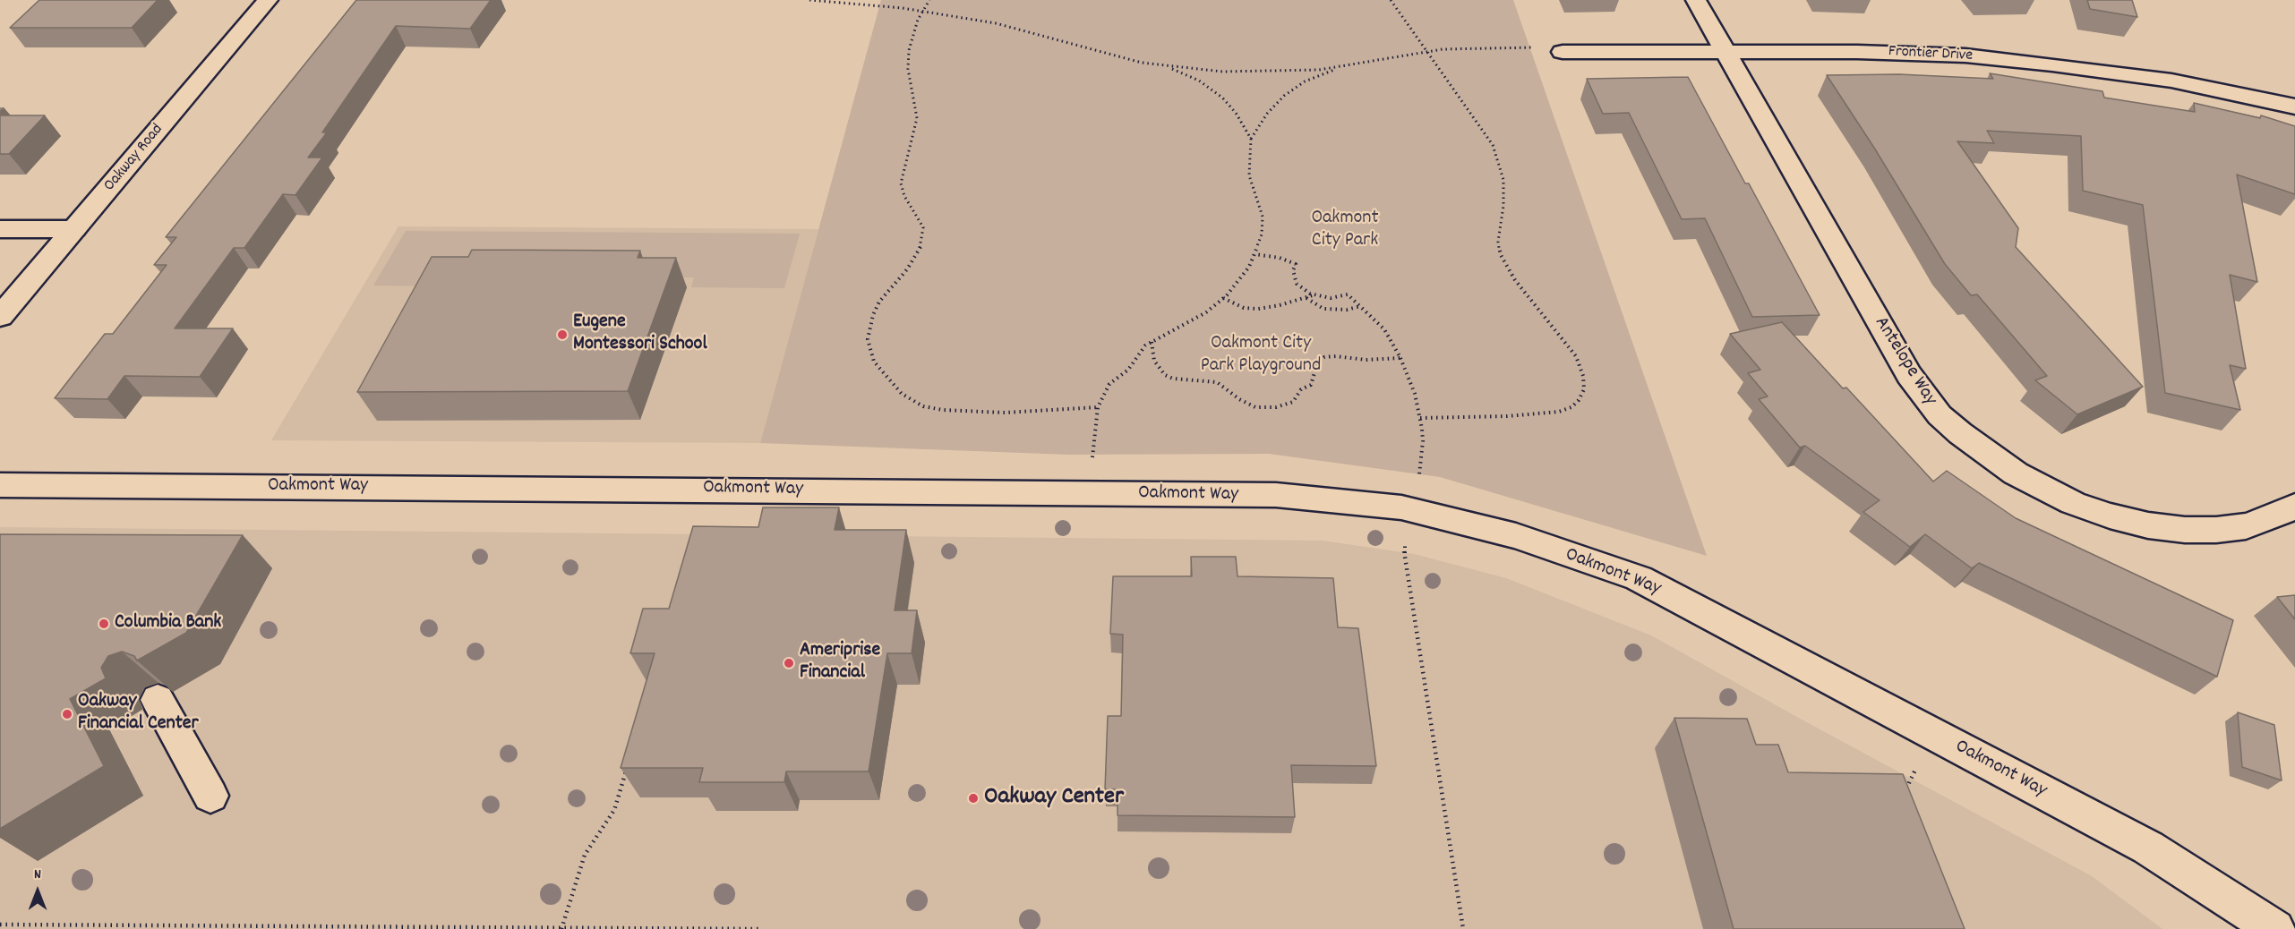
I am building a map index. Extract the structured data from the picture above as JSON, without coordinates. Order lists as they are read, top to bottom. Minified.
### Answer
{"streets":{"street":["Frontier Drive","Oakway Road","Antelope Way","Oakmont Way"]},"crossings":[["Frontier Drive","Antelope Way"]],"parks":["Oakmont City Park","Oakmont City Park Playground"],"places":["Eugene Montessori School","Columbia Bank","Ameriprise Financial","Oakway Financial Center","Oakway Center"],"north":"top"}
